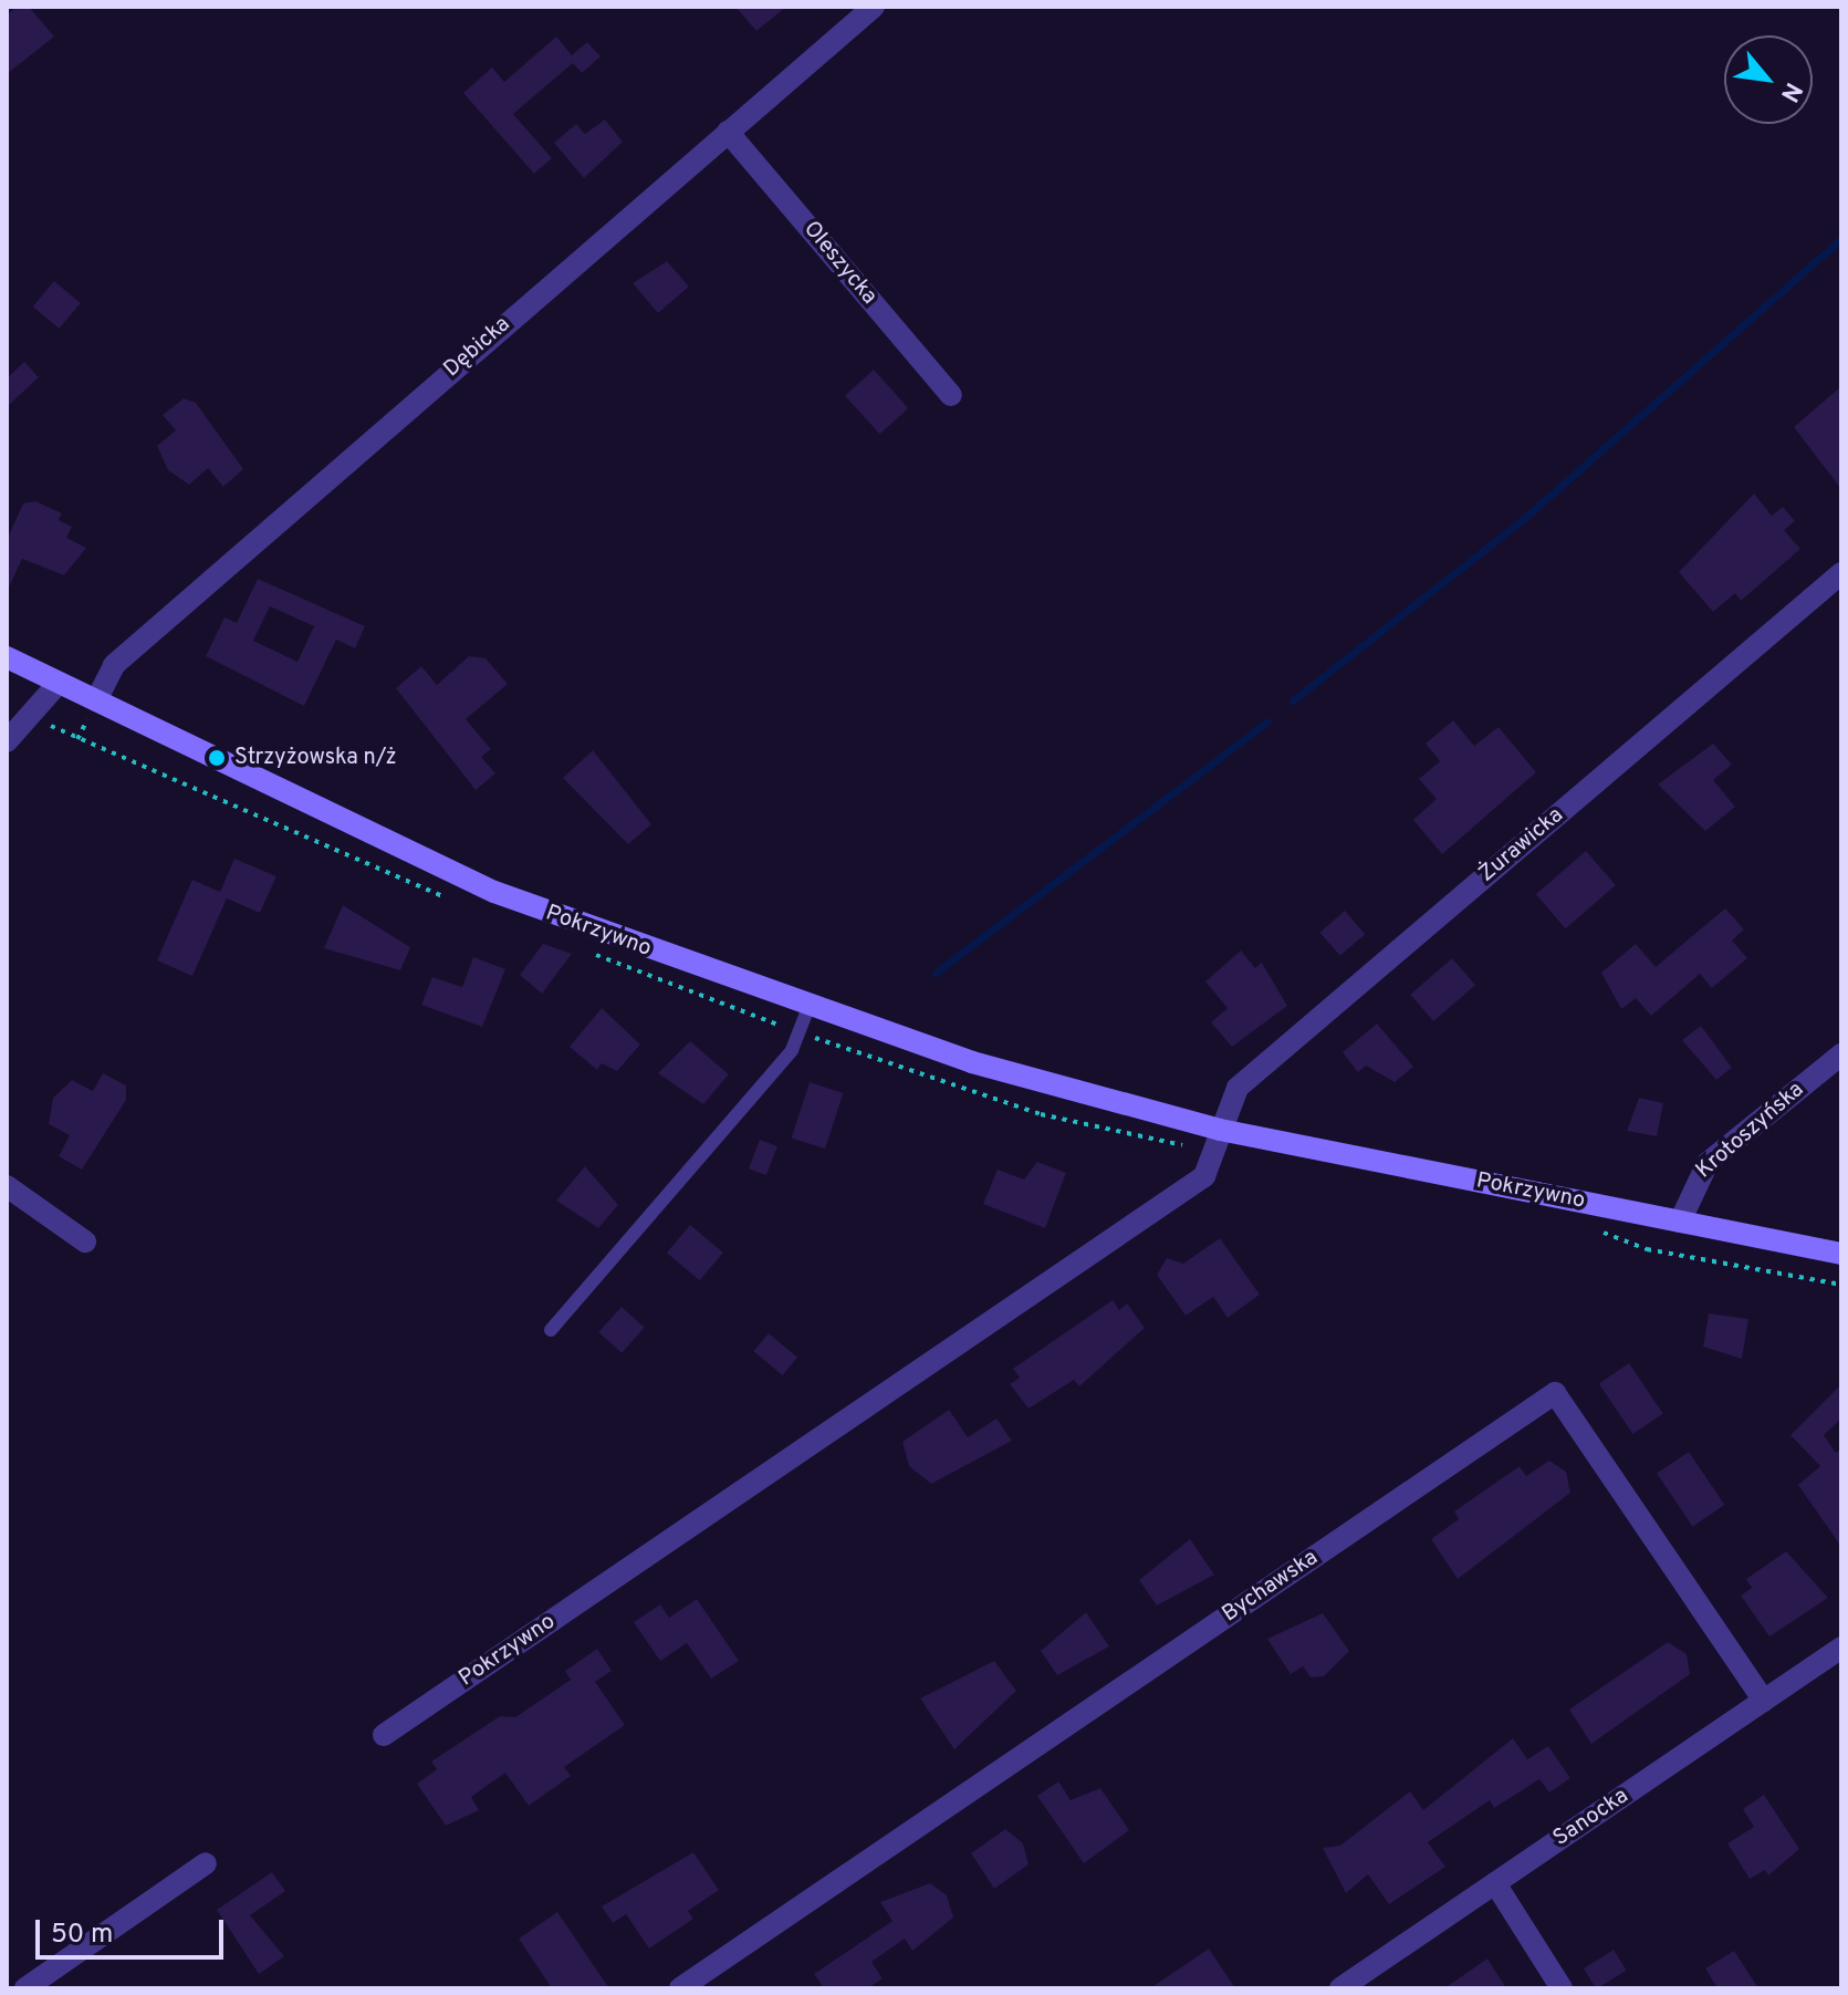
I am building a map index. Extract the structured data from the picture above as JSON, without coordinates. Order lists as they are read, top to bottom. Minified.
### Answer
{"streets":{"street":["Oleszycka","Dębicka","Żurawicka","Pokrzywno","Krotoszyńska","Bychawska","Sanocka"]},"crossings":[["Oleszycka","Dębicka"],["Dębicka","Pokrzywno"],["Żurawicka","Pokrzywno"],["Pokrzywno","Krotoszyńska"],["Bychawska","Sanocka"]],"places":["Strzyżowska n/ż"],"scale_bar":"50 m","north":"bottom right"}
